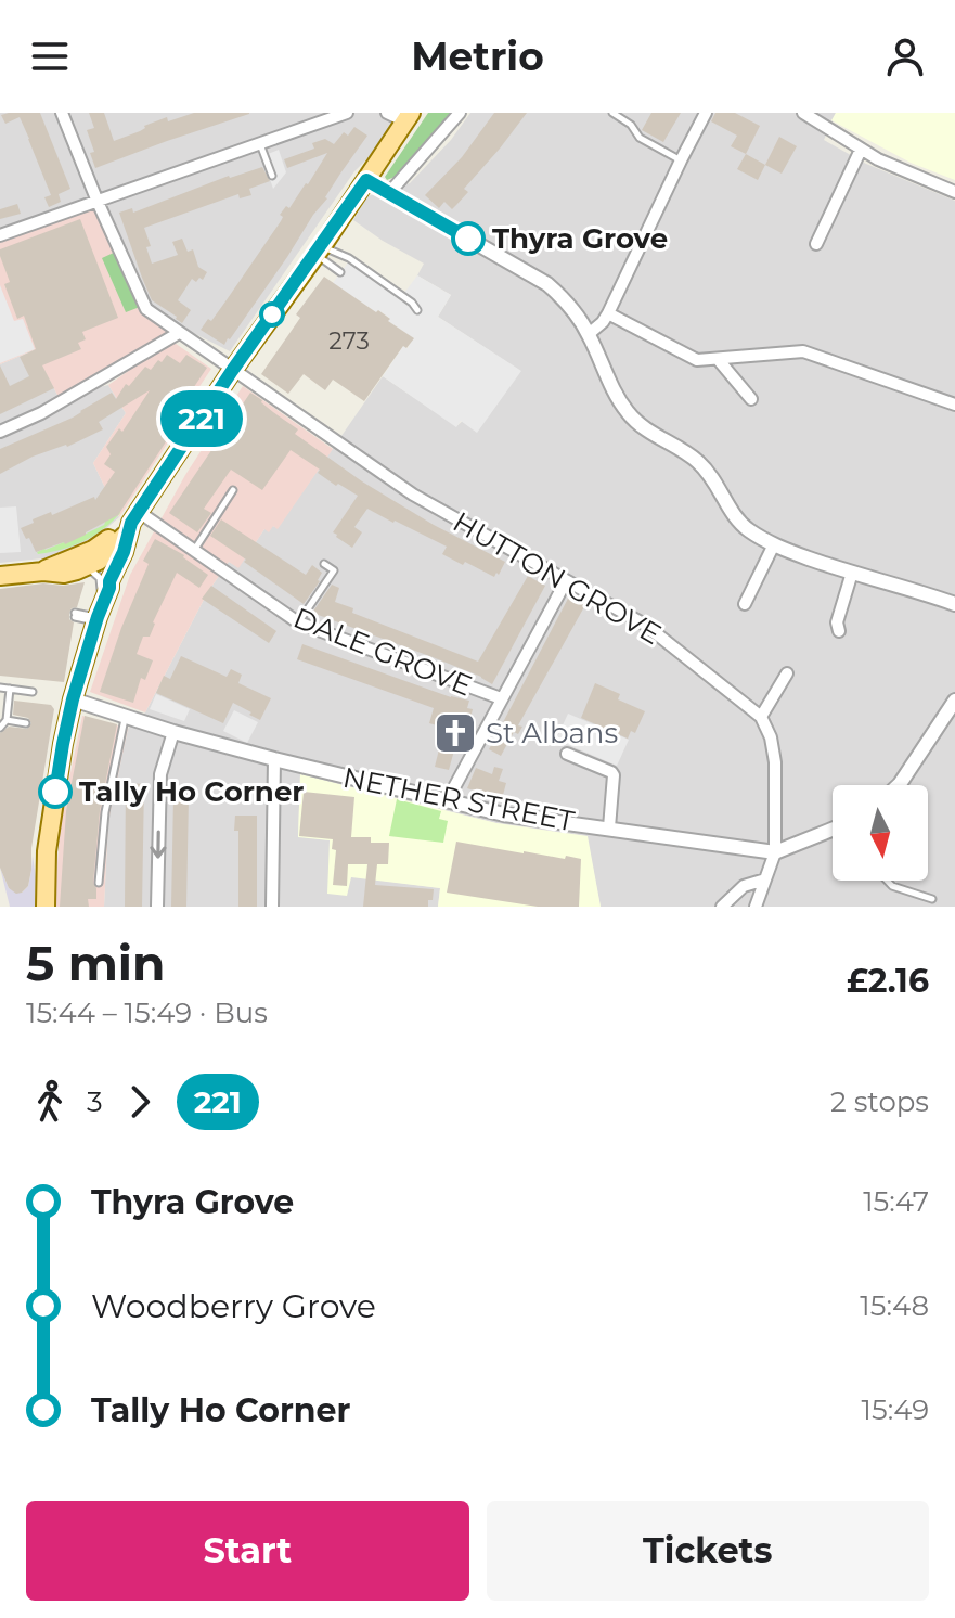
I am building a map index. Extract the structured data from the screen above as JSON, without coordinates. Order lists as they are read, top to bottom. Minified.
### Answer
{"streets":{"street":["HUTTON GROVE","DALE GROVE","NETHER STREET"]},"places":{"other":["Thyra Grove","Tally Ho Corner"],"church":["St Albans"]},"lines":["bus line 221"],"house_numbers":["273"],"north":"bottom","page":{"header":"Metrio","on_map":"221","heading":["5 min","15:44 – 15:49 · Bus","£2.16"],"legs":["3","221","2 stops"],"list":[{"name":"Thyra Grove","value":"15:47"},{"name":"Woodberry Grove","value":"15:48"},{"name":"Tally Ho Corner","value":"15:49"}],"buttons":["Start","Tickets"]}}
